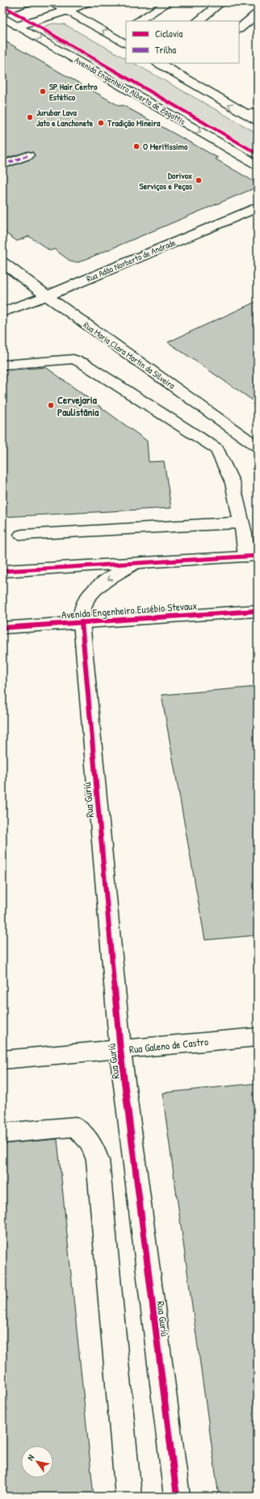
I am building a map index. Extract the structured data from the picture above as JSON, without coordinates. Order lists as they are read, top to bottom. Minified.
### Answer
{"streets":{"street":["Avenida Engenheiro Alberto de Zagottis","Rua Adão Norberto de Andrade","Rua Maria Clara Martin da Silveira","Avenida Engenheiro Eusébio Stevaux","Rua Guriú","Rua Galeno de Castro"]},"crossings":[["Rua Adão Norberto de Andrade","Rua Maria Clara Martin da Silveira"],["Avenida Engenheiro Eusébio Stevaux","Rua Guriú"],["Rua Guriú","Rua Galeno de Castro"]],"places":["SP Hair Centro Estético","Jurubar Lava Jato e Lanchonete","Tradição Mineira","O Meritíssimo","Dorivox Serviços e Peças","Cervejaria Paulistânia"],"legend":["Ciclovia","Trilha"],"north":"top left"}
